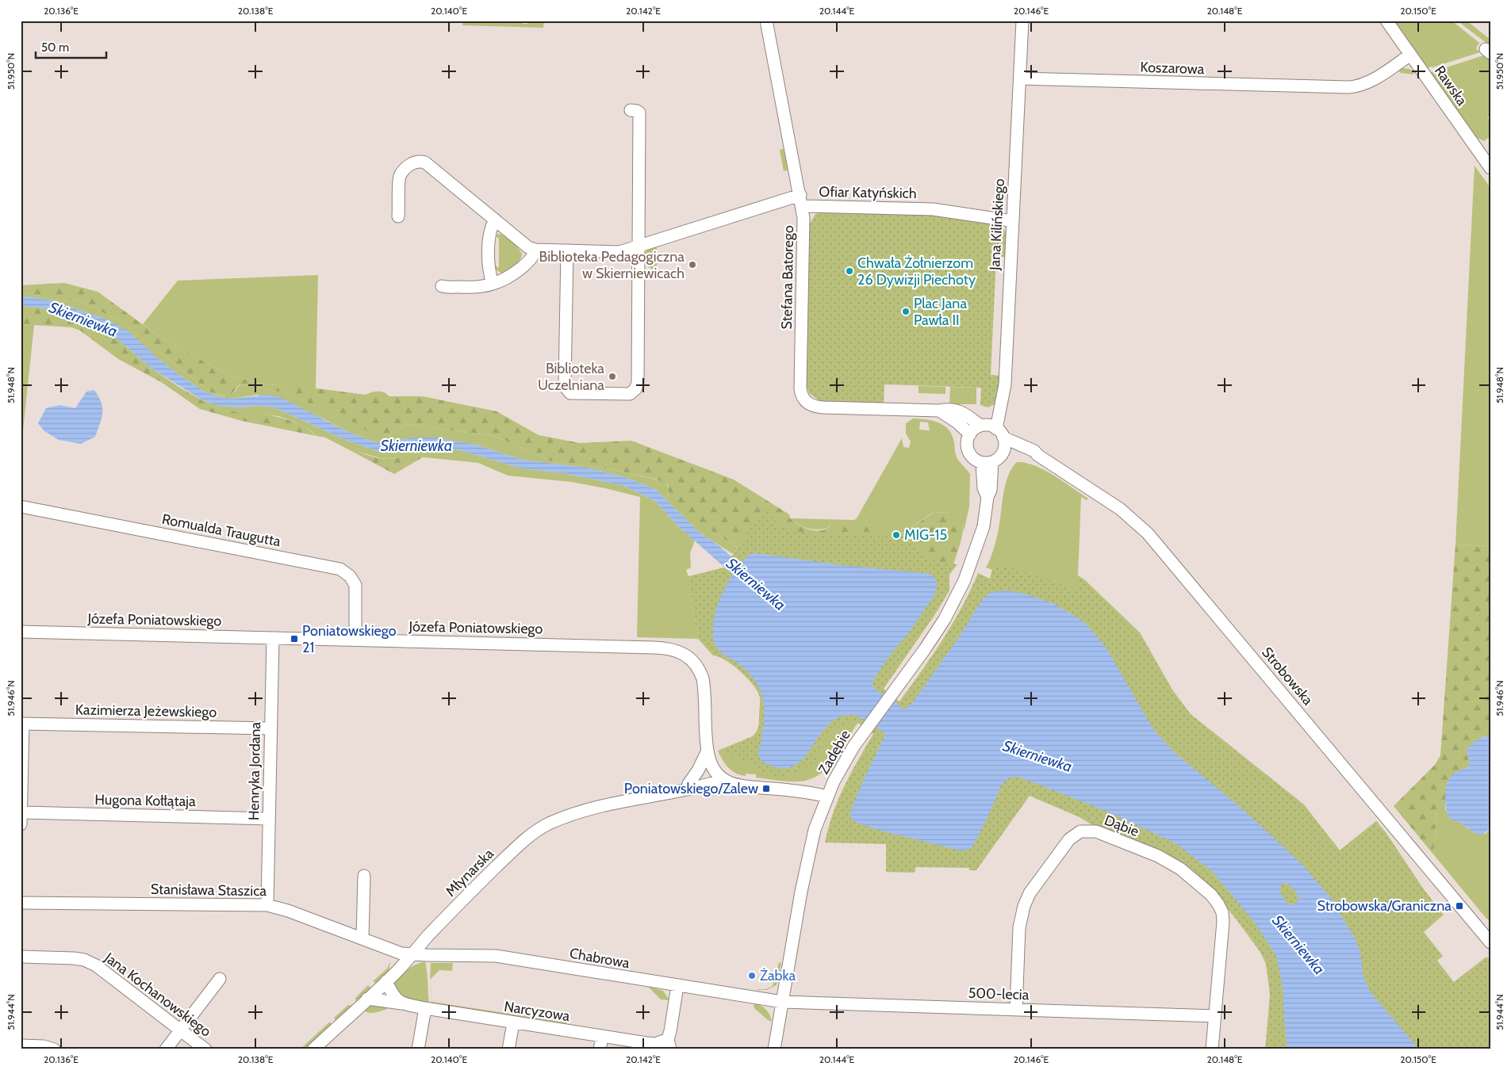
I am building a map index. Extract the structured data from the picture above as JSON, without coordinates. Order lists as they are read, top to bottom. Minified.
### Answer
{"streets":{"street":["Koszarowa","Rawska","Ofiar Katyńskich","Jana Kilińskiego","Stefana Batorego","Romualda Traugutta","Józefa Poniatowskiego","Strobowska","Kazimierza Jeżewskiego","Zadębie","Henryka Jordana","Hugona Kołłątaja","Dąbie","Młynarska","Stanisława Staszica","Chabrowa","500-lecia","Jana Kochanowskiego","Narcyzowa"]},"crossings":[["Koszarowa","Rawska"],["Koszarowa","Jana Kilińskiego"],["Ofiar Katyńskich","Jana Kilińskiego"],["Ofiar Katyńskich","Stefana Batorego"],["Jana Kilińskiego","Stefana Batorego"],["Jana Kilińskiego","Strobowska"],["Jana Kilińskiego","Zadębie"],["Stefana Batorego","Strobowska"],["Stefana Batorego","Zadębie"],["Romualda Traugutta","Józefa Poniatowskiego"],["Józefa Poniatowskiego","Henryka Jordana"],["Józefa Poniatowskiego","Młynarska"],["Strobowska","Zadębie"],["Kazimierza Jeżewskiego","Henryka Jordana"],["Zadębie","Chabrowa"],["Zadębie","500-lecia"],["Henryka Jordana","Hugona Kołłątaja"],["Henryka Jordana","Stanisława Staszica"],["Dąbie","500-lecia"],["Młynarska","Stanisława Staszica"],["Młynarska","Chabrowa"],["Młynarska","Narcyzowa"],["Stanisława Staszica","Chabrowa"],["Chabrowa","500-lecia"]],"water":["Skierniewka"],"places":{"other":["Biblioteka Pedagogiczna w Skierniewicach","Chwała Żołnierzom 26 Dywizji Piechoty","Plac Jana Pawła II","Biblioteka Uczelniana","MIG-15","Żabka"],"transit":["Poniatowskiego 21","Poniatowskiego/Zalew","Strobowska/Graniczna"]},"scale_bar":"50 m","coordinates":["20.136°E","20.138°E","20.140°E","20.142°E","20.144°E","20.146°E","20.148°E","20.150°E","51.950°N","51.948°N","51.946°N","51.944°N"]}
